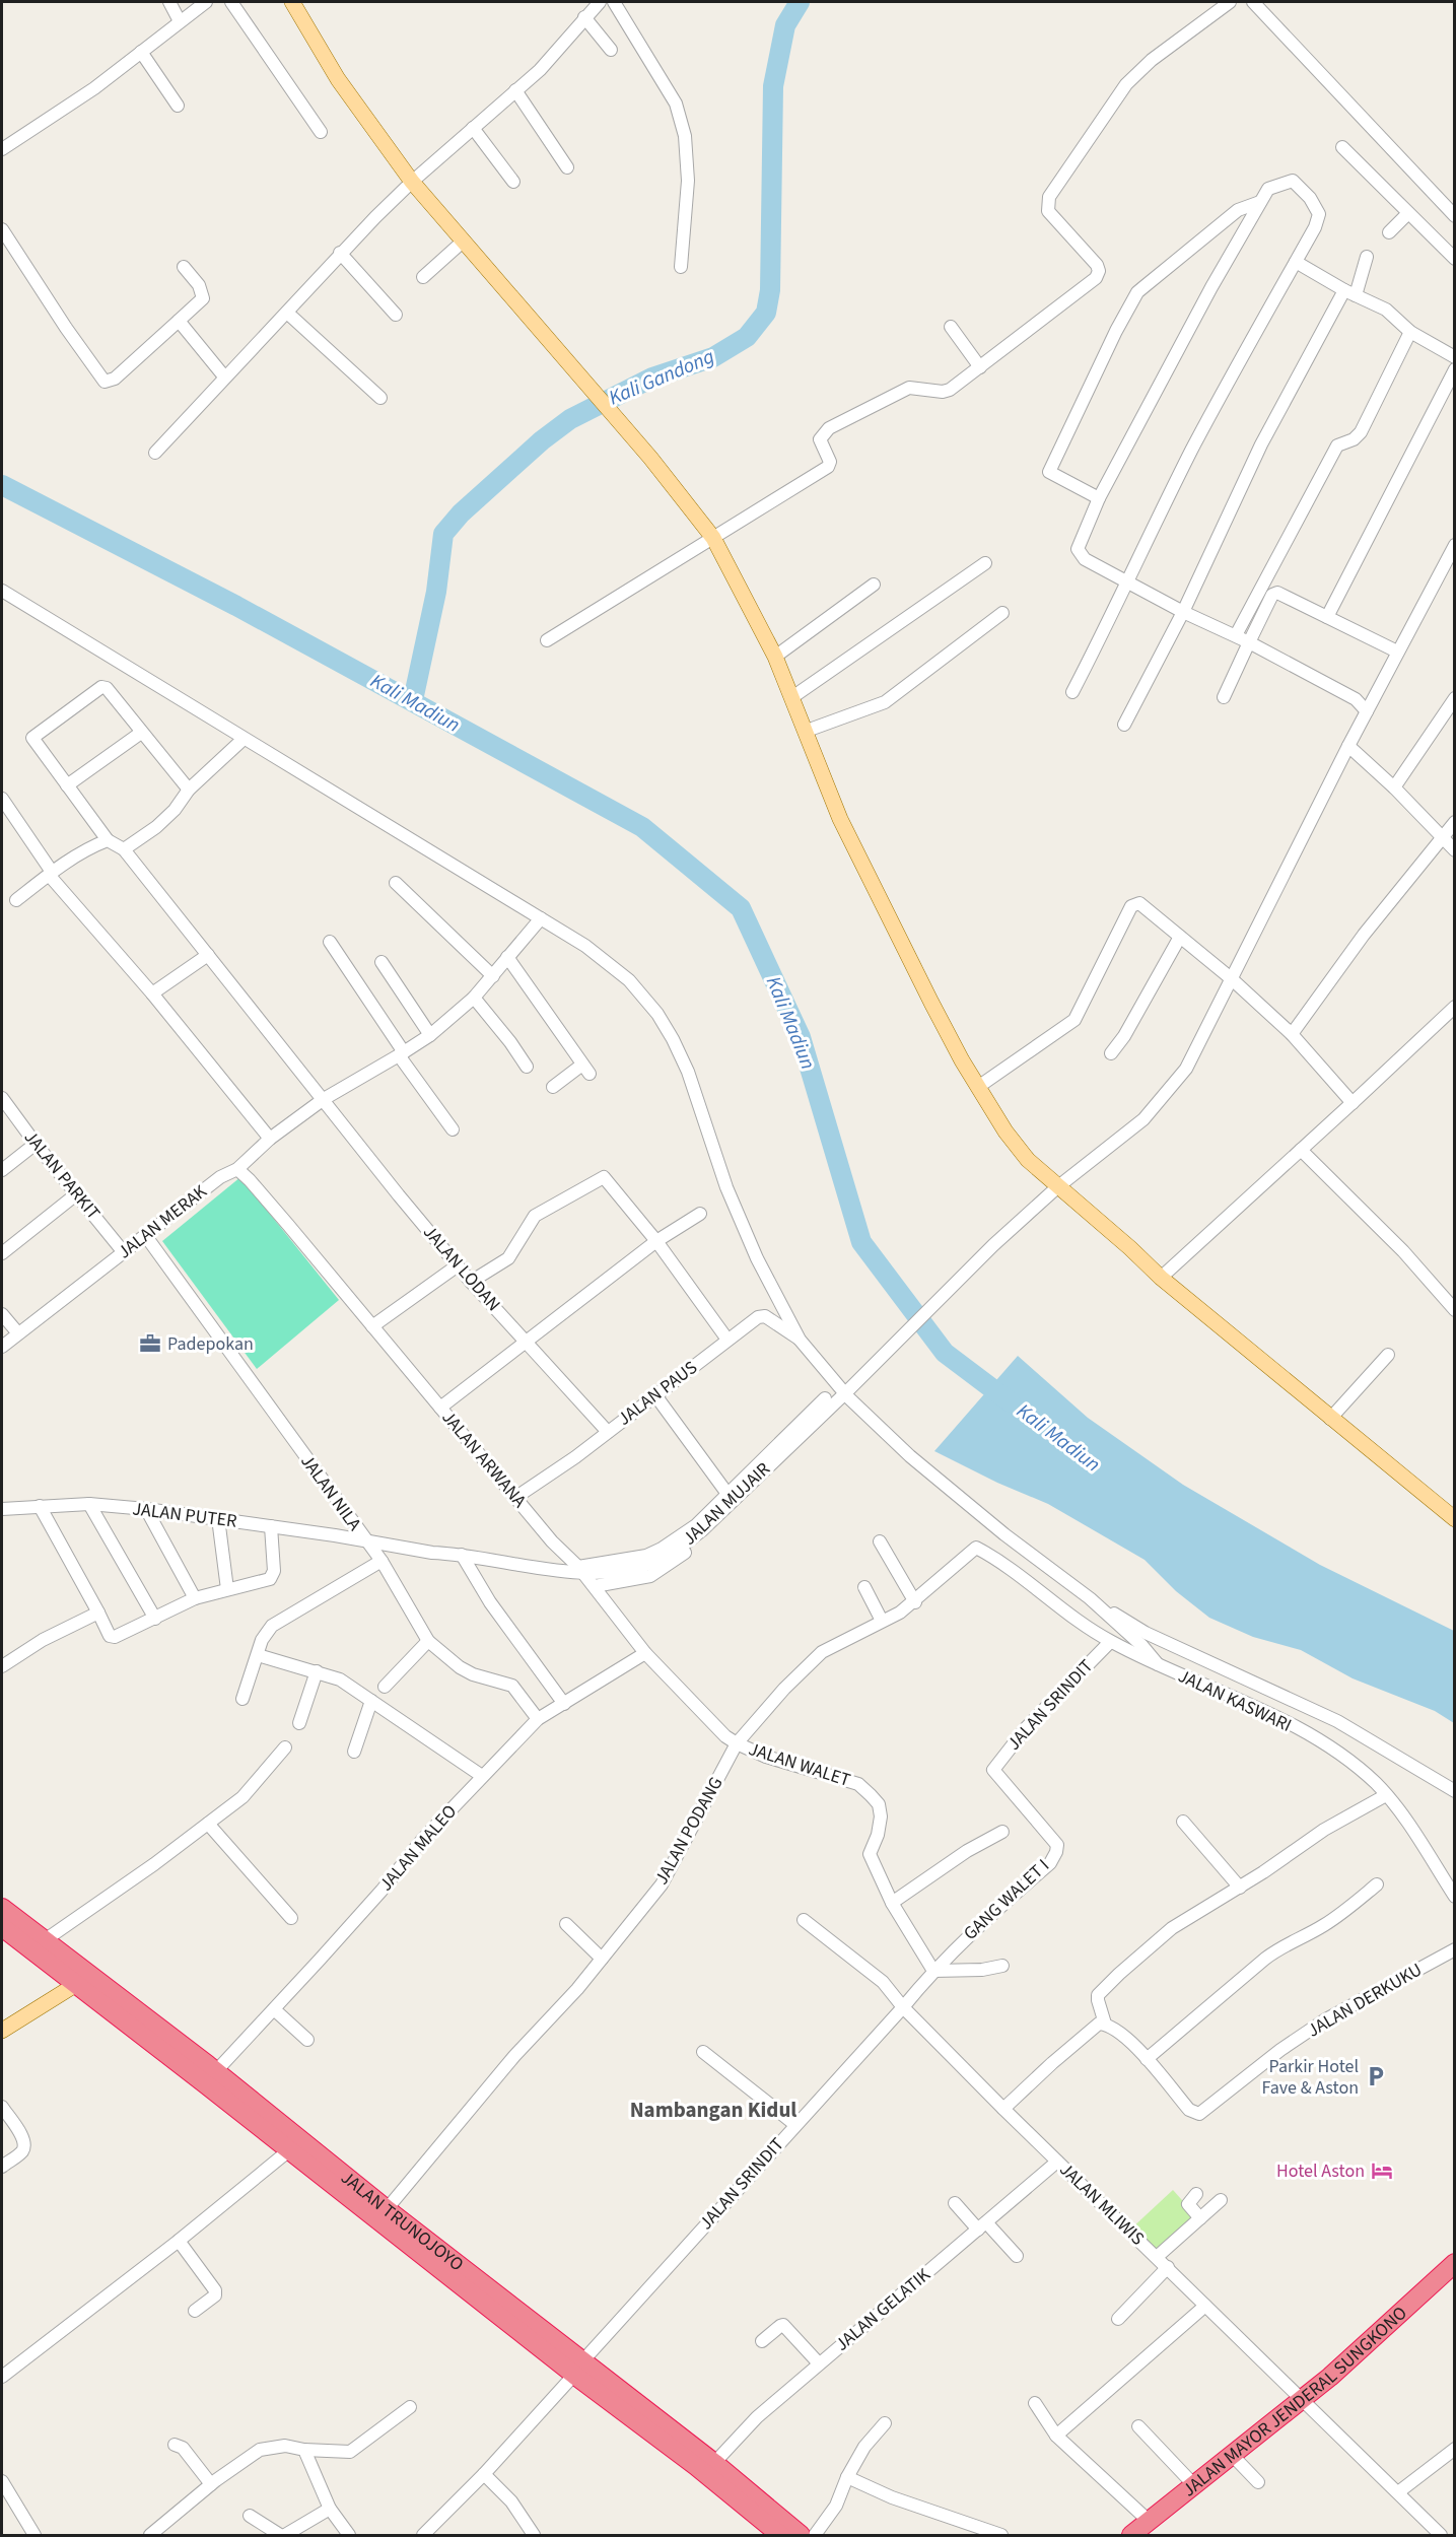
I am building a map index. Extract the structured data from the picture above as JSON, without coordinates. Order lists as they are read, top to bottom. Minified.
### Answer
{"streets":{"highway":["JALAN TRUNOJOYO","JALAN MAYOR JENDERAL SUNGKONO"],"street":["JALAN PARKIT","JALAN MERAK","JALAN LODAN","JALAN PAUS","JALAN ARWANA","JALAN NILA","JALAN MUJAIR","JALAN PUTER","JALAN KASWARI","JALAN SRINDIT","JALAN WALET","JALAN PODANG","JALAN MALEO","GANG WALET I","JALAN DERKUKU","JALAN MLIWIS","JALAN GELATIK"]},"crossings":[["JALAN PARKIT","JALAN MERAK"],["JALAN MERAK","JALAN LODAN"],["JALAN MERAK","JALAN ARWANA"],["JALAN MERAK","JALAN NILA"],["JALAN LODAN","JALAN PAUS"],["JALAN PAUS","JALAN ARWANA"],["JALAN ARWANA","JALAN MUJAIR"],["JALAN ARWANA","JALAN WALET"],["JALAN ARWANA","JALAN PODANG"],["JALAN ARWANA","JALAN MALEO"],["JALAN NILA","JALAN MUJAIR"],["JALAN NILA","JALAN PUTER"],["JALAN NILA","JALAN MALEO"],["JALAN MUJAIR","JALAN PUTER"],["JALAN KASWARI","JALAN SRINDIT"],["JALAN KASWARI","JALAN PODANG"],["JALAN SRINDIT","GANG WALET I"],["JALAN SRINDIT","JALAN MLIWIS"],["JALAN SRINDIT","JALAN TRUNOJOYO"],["JALAN WALET","JALAN PODANG"],["JALAN WALET","GANG WALET I"],["JALAN PODANG","JALAN TRUNOJOYO"],["JALAN MALEO","JALAN TRUNOJOYO"],["JALAN MLIWIS","JALAN GELATIK"],["JALAN MLIWIS","JALAN MAYOR JENDERAL SUNGKONO"],["JALAN TRUNOJOYO","JALAN GELATIK"]],"districts":["Nambangan Kidul"],"water":["Kali Gandong","Kali Madiun"],"places":{"office":["Padepokan"],"parking":["Parkir Hotel Fave & Aston"],"hotel":["Hotel Aston"]}}
